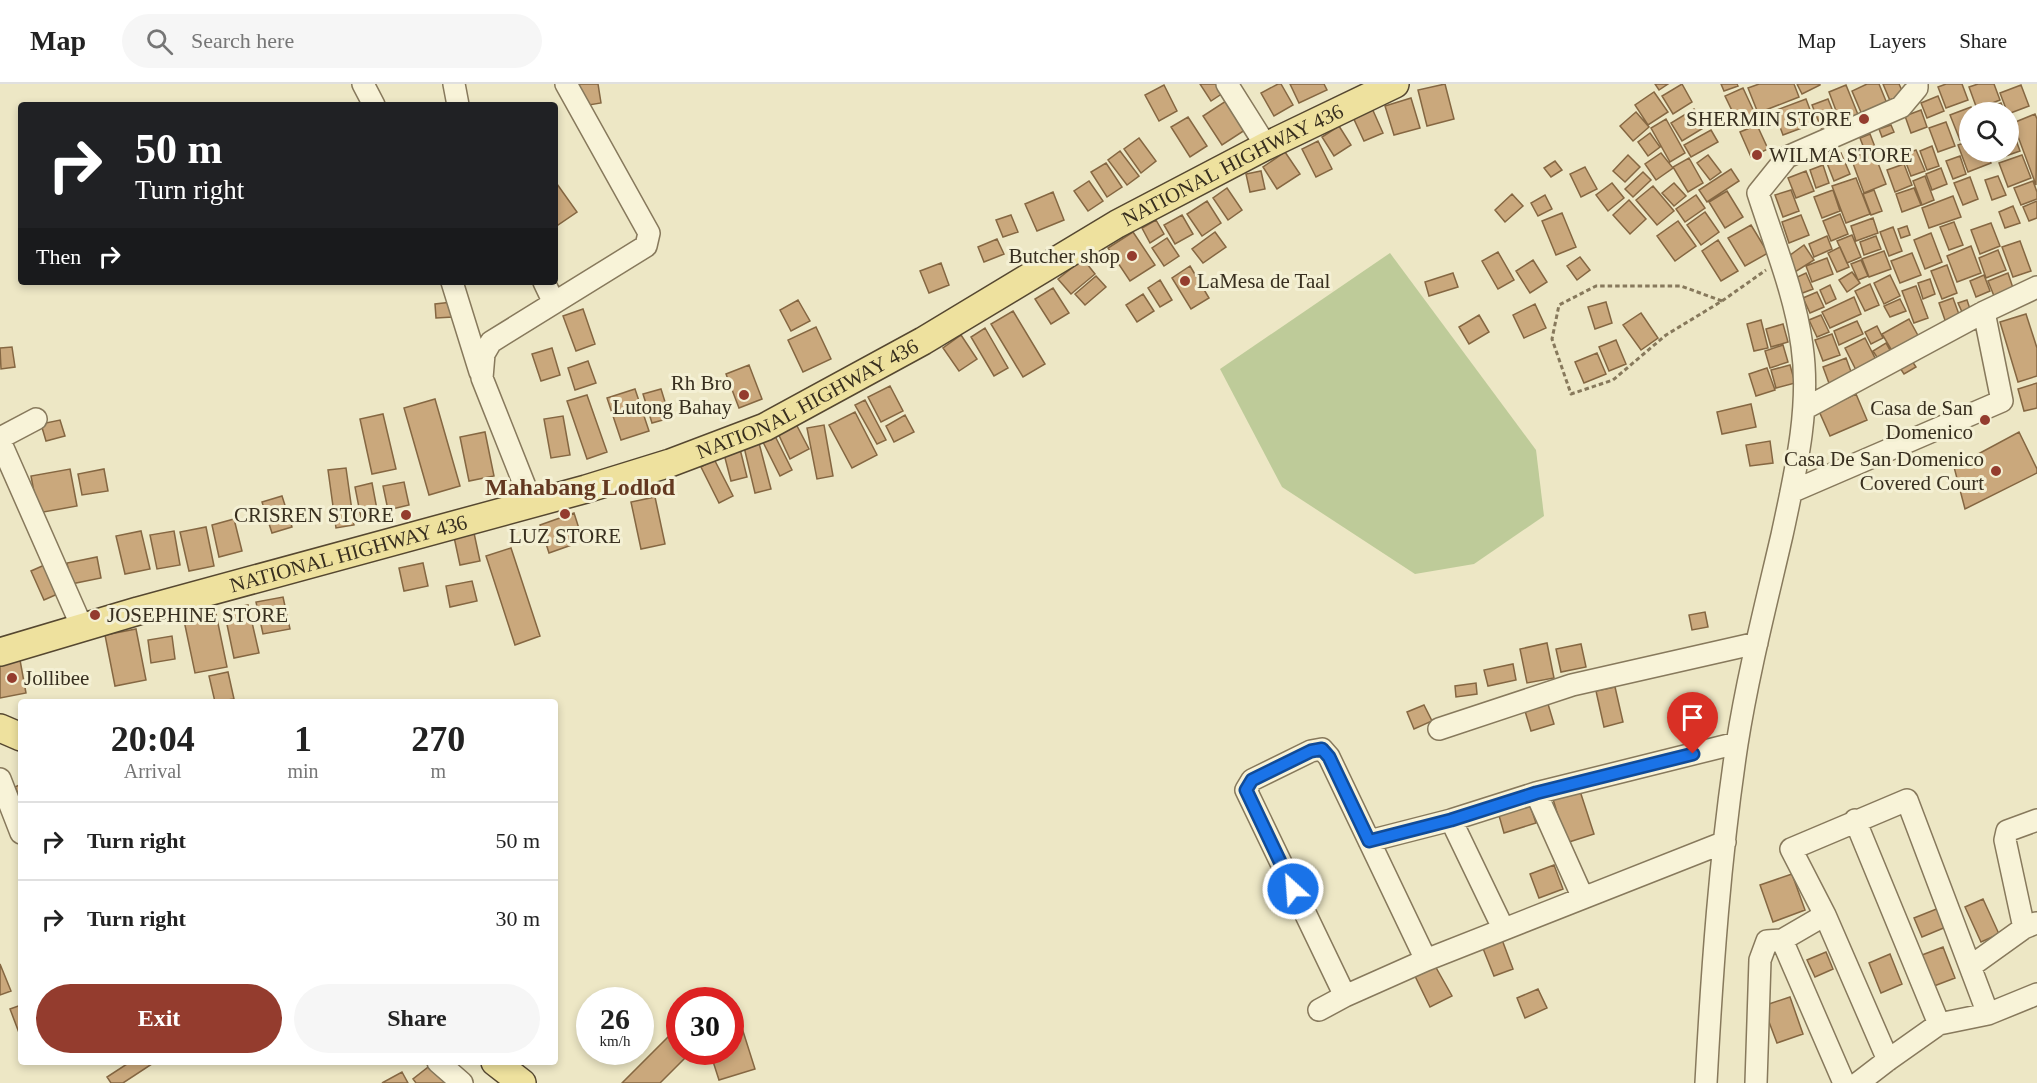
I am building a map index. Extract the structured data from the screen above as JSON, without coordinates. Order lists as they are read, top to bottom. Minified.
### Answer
{"streets":{"main road":["NATIONAL HIGHWAY 436"]},"districts":["Mahabang Lodlod"],"places":["SHERMIN STORE","WILMA STORE","Butcher shop","LaMesa de Taal","Rh Bro Lutong Bahay","Casa de San Domenico","Casa De San Domenico Covered Court","LUZ STORE","CRISREN STORE","JOSEPHINE STORE","Jollibee"],"page":{"header":"Map","search":"Search here","nav":["Map","Layers","Share"],"turn":["50 m","Turn right"],"then":"Then","eta":["20:04","Arrival","1","min","270","m"],"list":[{"name":"Turn right","value":"50 m"},{"name":"Turn right","value":"30 m"}],"buttons":["Exit","Share"],"speed":"26 km/h","limit":"30"}}
